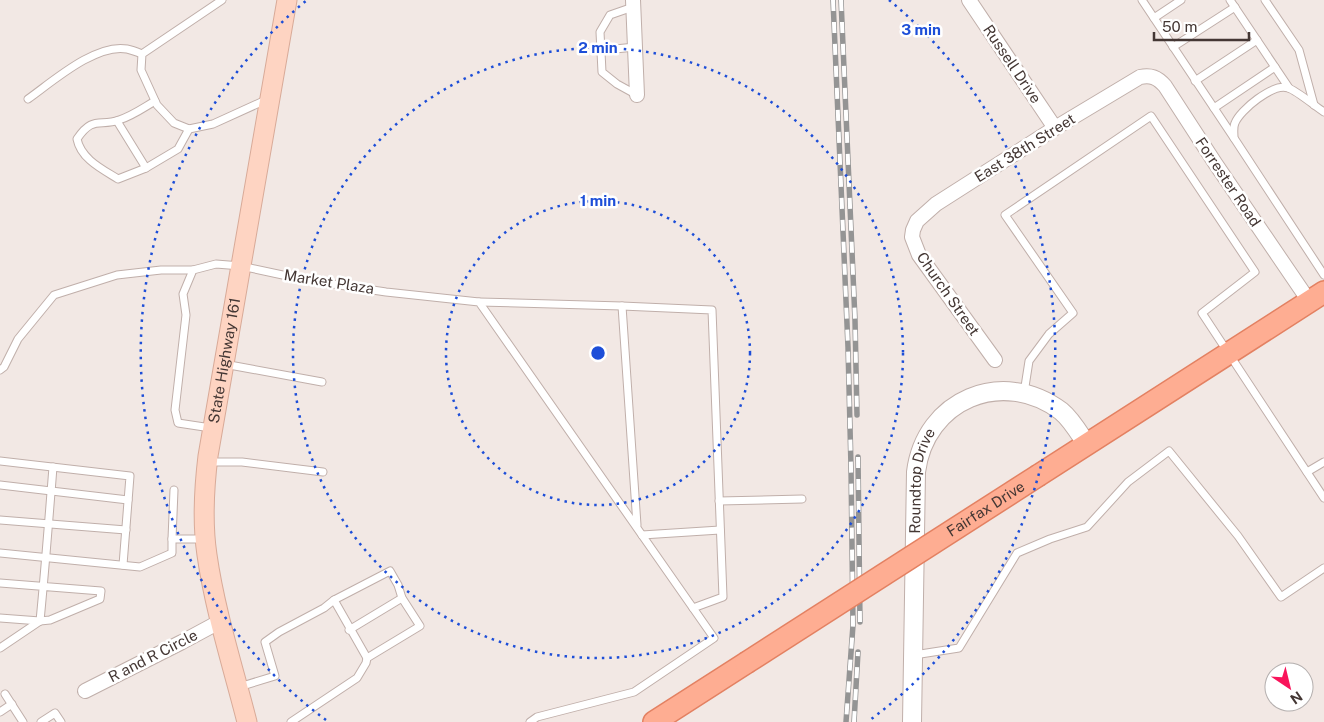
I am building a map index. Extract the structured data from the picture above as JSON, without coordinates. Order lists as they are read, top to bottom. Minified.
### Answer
{"streets":{"main road":["State Highway 161","Fairfax Drive"],"street":["Russell Drive","East 38th Street","Forrester Road","Church Street","Roundtop Drive","R and R Circle"],"lane":["Market Plaza"]},"crossings":[["Russell Drive","East 38th Street"],["East 38th Street","Forrester Road"],["East 38th Street","Church Street"],["Forrester Road","Fairfax Drive"],["Market Plaza","State Highway 161"],["State Highway 161","R and R Circle"],["Roundtop Drive","Fairfax Drive"]],"scale_bar":"50 m","north":"bottom right","rings":["3 min","2 min","1 min"]}
